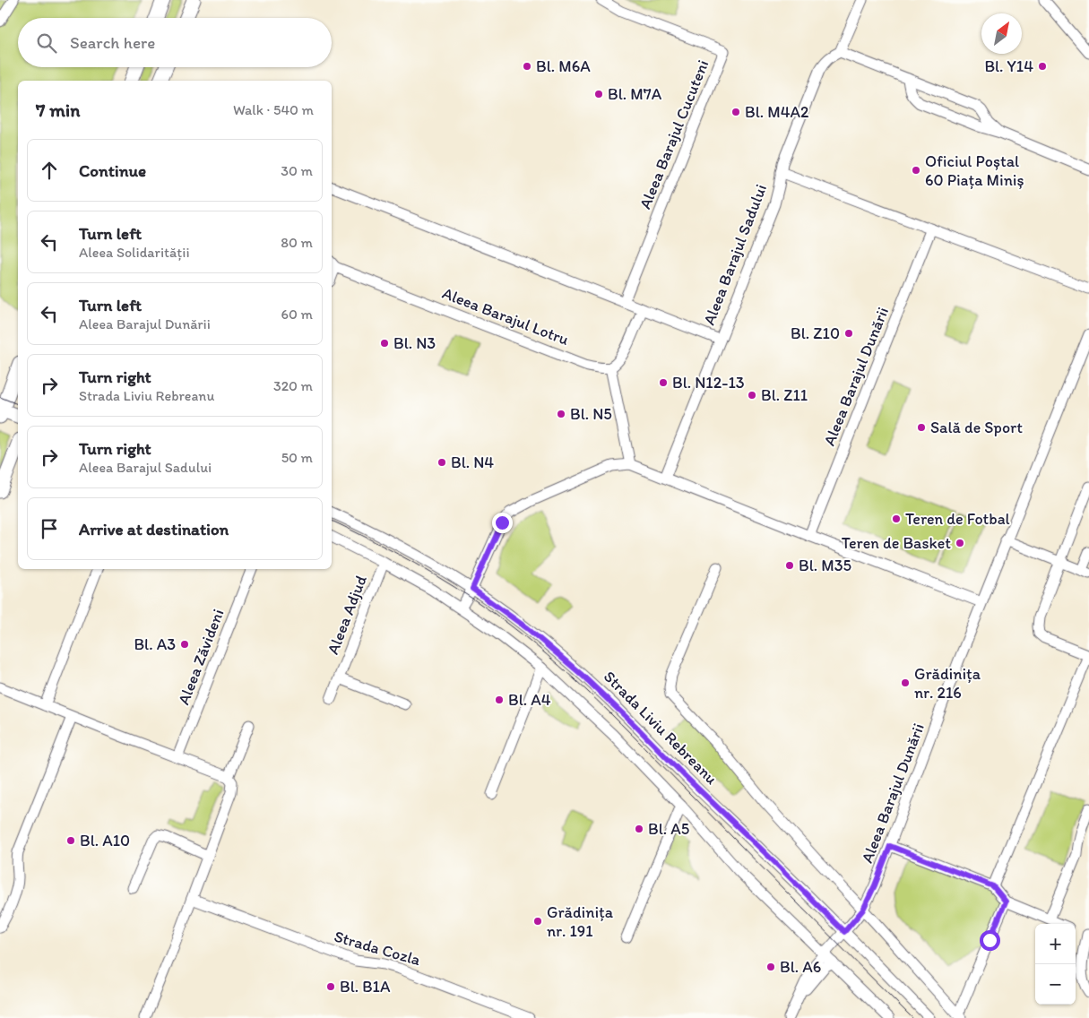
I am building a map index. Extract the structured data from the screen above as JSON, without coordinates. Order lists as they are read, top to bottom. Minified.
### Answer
{"streets":{"street":["Aleea Barajul Cucuteni","Aleea Barajul Sadului","Aleea Barajul Lotru","Aleea Barajul Dunării","Aleea Adjud","Aleea Zăvideni","Strada Liviu Rebreanu","Strada Cozla"]},"crossings":[["Aleea Barajul Dunării","Strada Liviu Rebreanu"]],"places":["Bl. M6A","Bl. Y14","Bl. M7A","Bl. M4A2","Oficiul Poștal 60 Piața Miniș","Bl. Z10","Bl. N3","Bl. N12-13","Bl. Z11","Bl. N5","Sală de Sport","Bl. N4","Teren de Fotbal","Teren de Basket","Bl. M35","Bl. A3","Grădinița nr. 216","Bl. A4","Bl. A5","Bl. A10","Grădinița nr. 191","Bl. A6","Bl. B1A"],"north":"top right","page":{"search":"Search here","heading":["7 min","Walk · 540 m"],"list":[["Continue","30 m"],["Turn left","Aleea Solidarității","80 m"],["Turn left","Aleea Barajul Dunării","60 m"],["Turn right","Strada Liviu Rebreanu","320 m"],["Turn right","Aleea Barajul Sadului","50 m"],"Arrive at destination"],"map_buttons":["+","−"]}}
